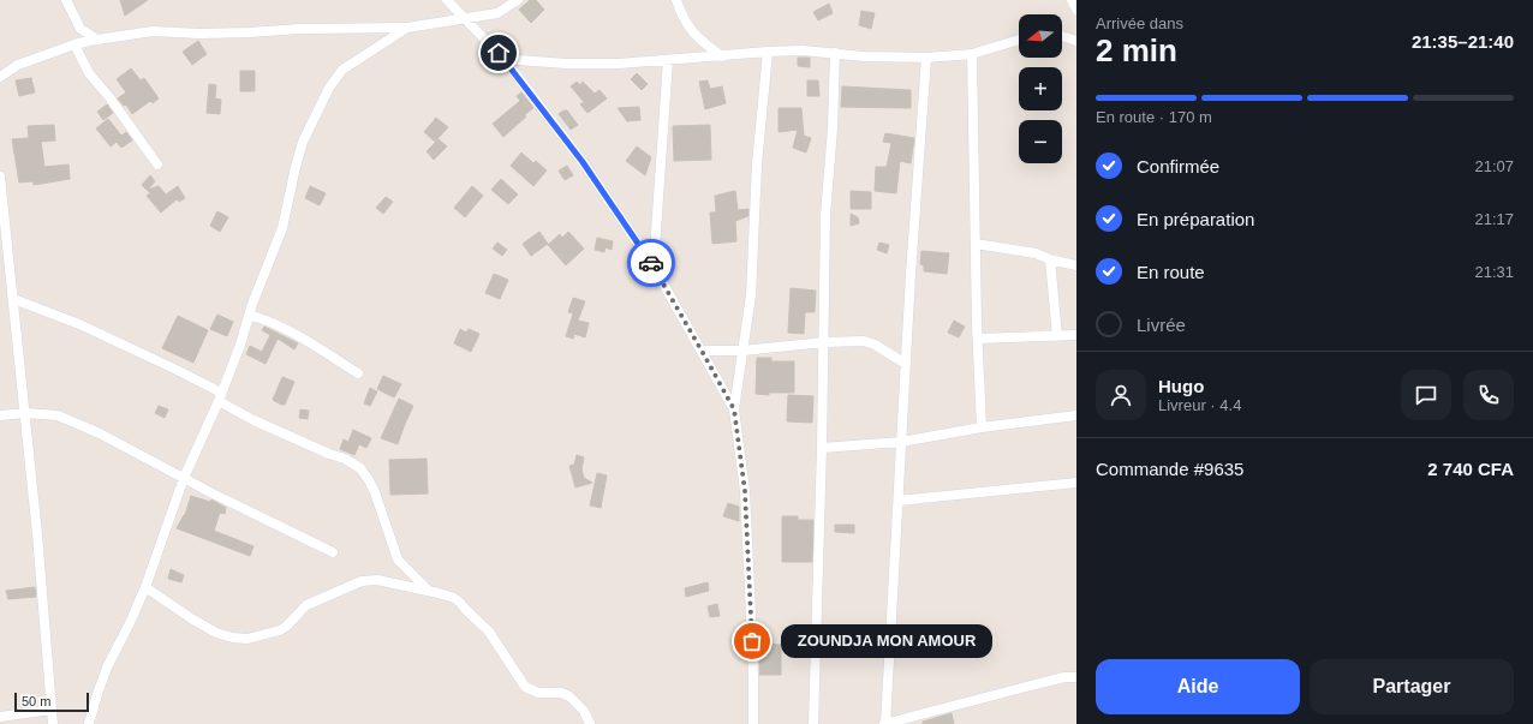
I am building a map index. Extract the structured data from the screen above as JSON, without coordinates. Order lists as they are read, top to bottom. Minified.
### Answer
{"places":["ZOUNDJA MON AMOUR"],"scale_bar":"50 m","north":"left","page":{"heading":["2 min","Arrivée dans","21:35–21:40"],"panel":["Hugo","Livreur · 4.4","Commande #9635","2 740 CFA"],"map_buttons":["+","−"],"bar":"En route · 170 m","list":[["Confirmée","21:07"],["En préparation","21:17"],["En route","21:31"],"Livrée"],"bubble":"ZOUNDJA MON AMOUR","buttons":["Aide","Partager"],"scale":"50 m"}}
